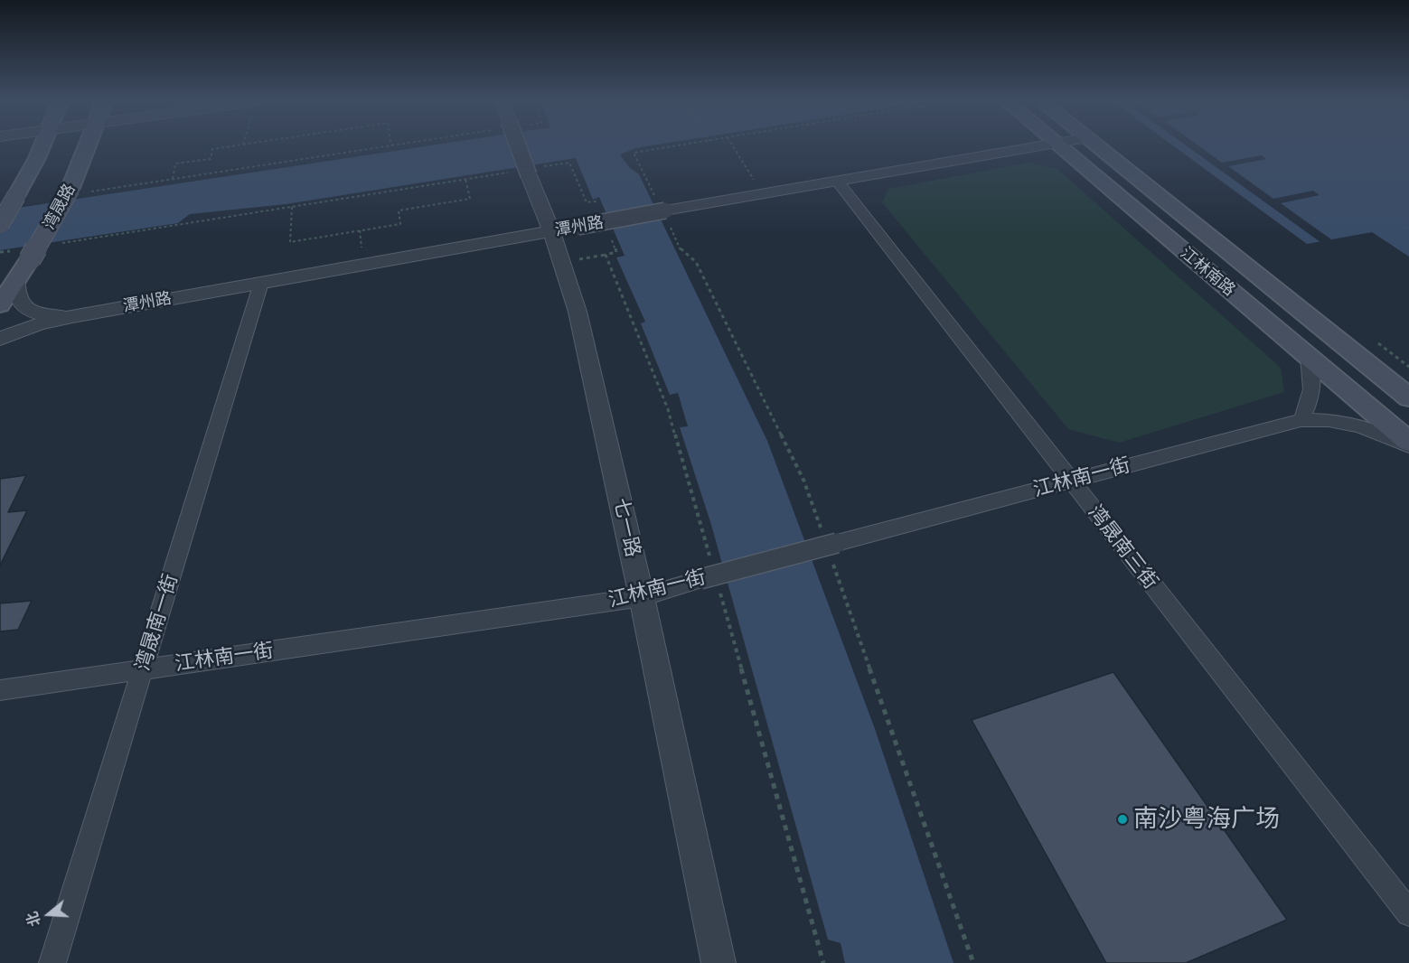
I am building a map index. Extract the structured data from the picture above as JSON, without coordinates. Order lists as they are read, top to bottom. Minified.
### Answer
{"streets":{"main road":["湾晟路","江林南路"],"street":["潭州路","江林南一街","七一路","湾晟南三街","湾晟南一街"]},"crossings":[["潭州路","七一路"],["潭州路","湾晟南三街"],["潭州路","湾晟南一街"],["江林南路","江林南一街"],["江林南一街","七一路"],["江林南一街","湾晟南三街"],["江林南一街","湾晟南一街"]],"places":["南沙粤海广场"],"north":"left"}
